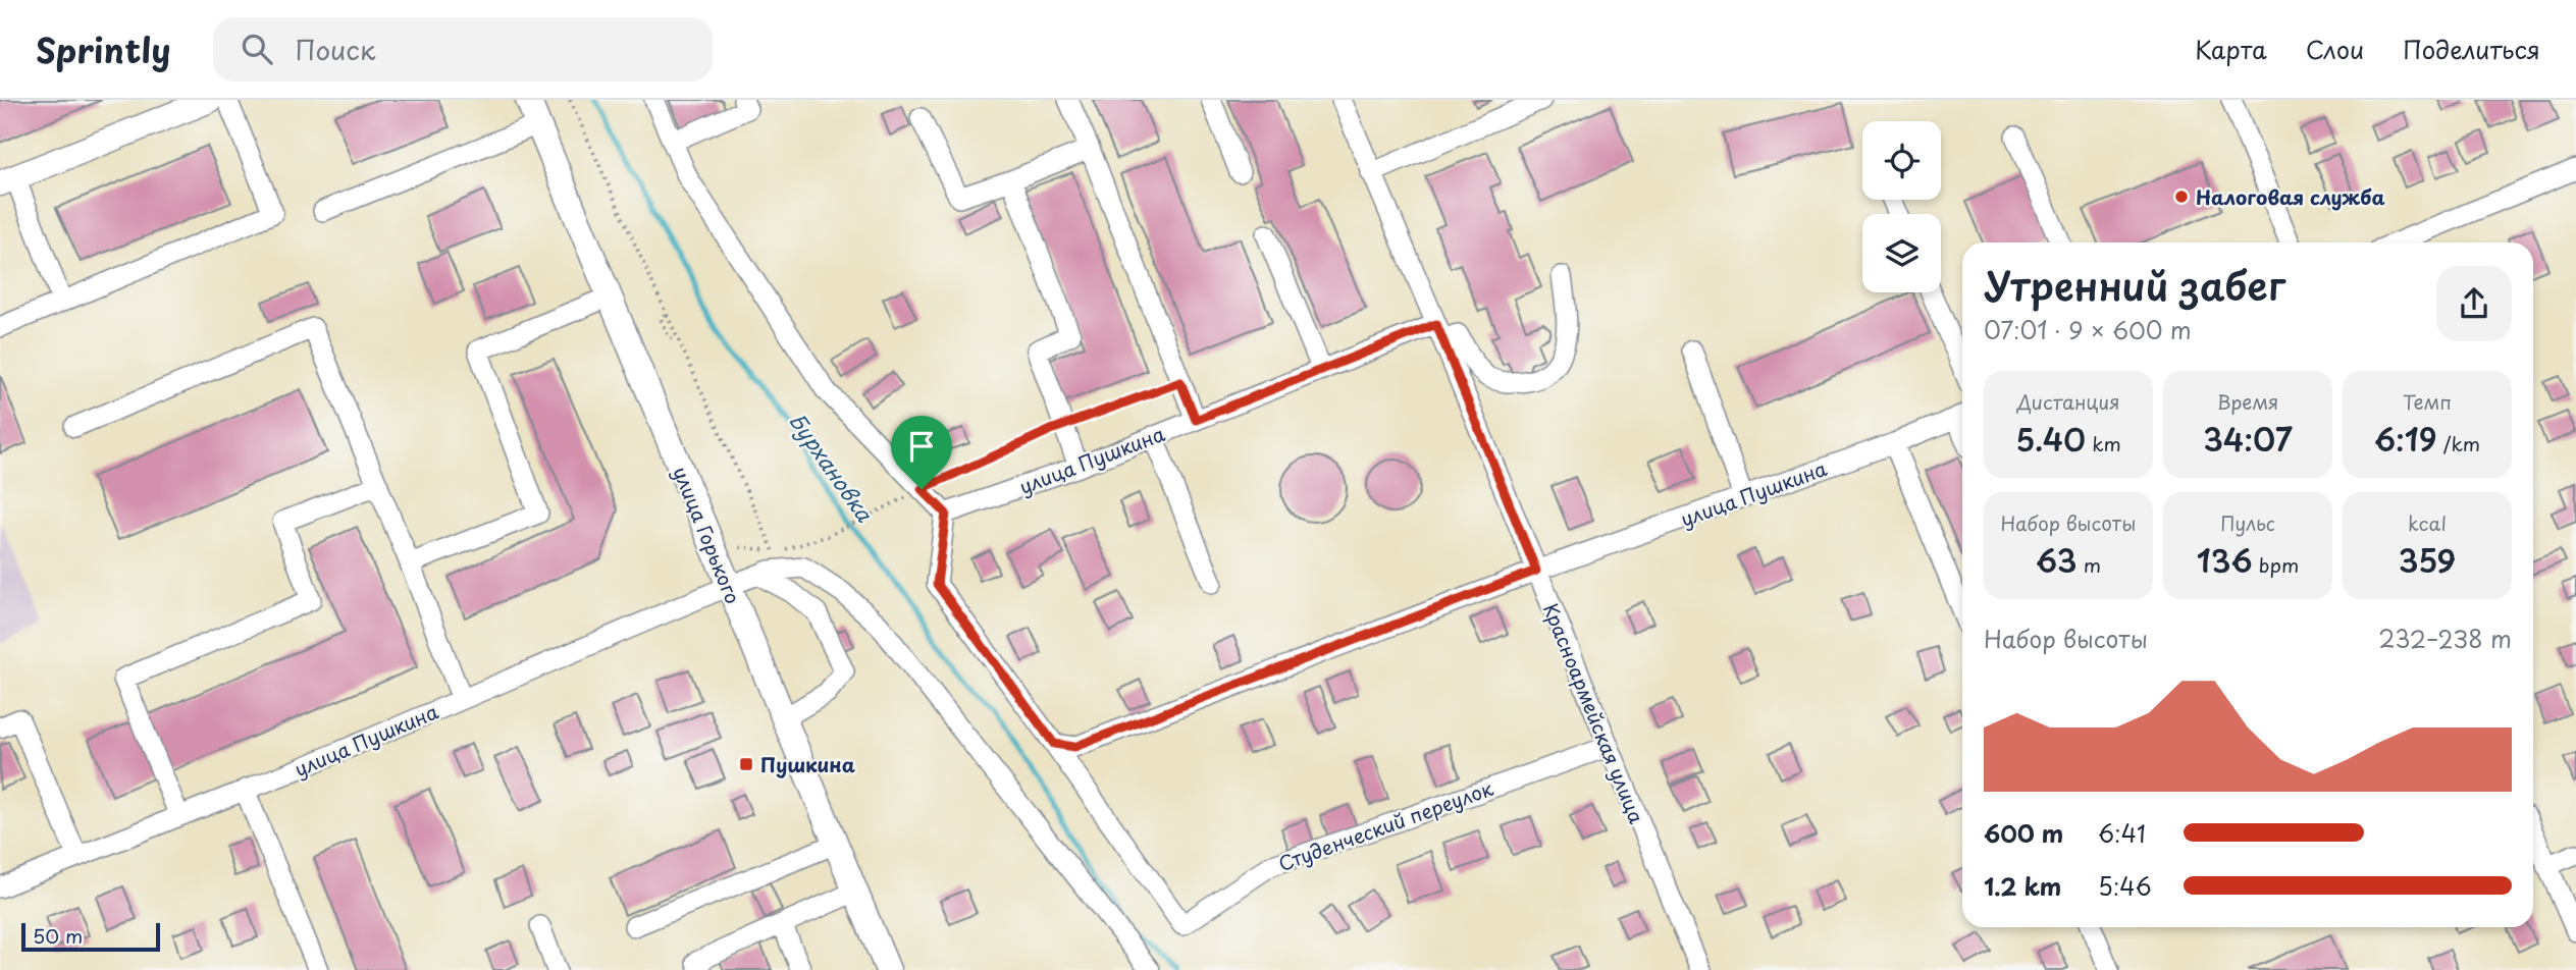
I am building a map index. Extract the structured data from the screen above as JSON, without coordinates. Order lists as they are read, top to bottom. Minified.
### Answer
{"streets":{"main road":["улица Горького"],"street":["улица Пушкина","Красноармейская улица","Студенческий переулок"]},"crossings":[["улица Пушкина","улица Горького"],["улица Пушкина","Красноармейская улица"],["улица Пушкина","Студенческий переулок"],["Красноармейская улица","Студенческий переулок"]],"water":["Бурхановка"],"places":{"other":["Налоговая служба"],"transit":["Пушкина"]},"scale_bar":"50 m","page":{"header":"Sprintly","search":"Поиск","nav":["Карта","Слои","Поделиться"],"heading":["Утренний забег","07:01 · 9 × 600 m"],"stats":[["Дистанция","5.40 km"],["Время","34:07"],["Темп","6:19 /km"],["Набор высоты","63 m"],["Пульс","136 bpm"],["kcal","359"]],"chart":["Набор высоты","232–238 m"],"list":[{"name":"600 m","note":"6:41"},{"name":"1.2 km","note":"5:46"}],"scale":"50 m"}}
